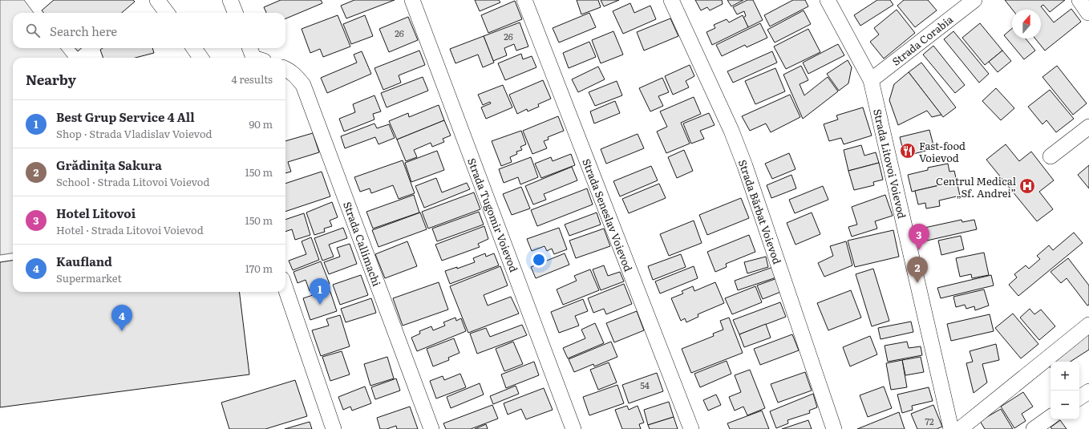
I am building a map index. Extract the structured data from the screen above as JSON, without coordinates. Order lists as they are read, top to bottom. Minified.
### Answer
{"streets":{"street":["Strada Corabia","Strada Litovoi Voievod","Strada Bărbat Voievod","Strada Tugomir Voievod","Strada Seneslav Voievod","Strada Callimachi"]},"crossings":[["Strada Corabia","Strada Litovoi Voievod"]],"places":{"restaurant":["Fast-food Voievod"],"hospital":["Centrul Medical „Sf. Andrei”"]},"house_numbers":["26","26","54","72"],"north":"top","page":{"search":"Search here","heading":["Nearby","4 results"],"list":[{"mark":"1","name":"Best Grup Service 4 All","note":"Shop · Strada Vladislav Voievod","value":"90 m"},{"mark":"2","name":"Grădinița Sakura","note":"School · Strada Litovoi Voievod","value":"150 m"},{"mark":"3","name":"Hotel Litovoi","note":"Hotel · Strada Litovoi Voievod","value":"150 m"},{"mark":"4","name":"Kaufland","note":"Supermarket","value":"170 m"}],"pins":["3","2","1","4"],"map_buttons":["+","−"]}}
